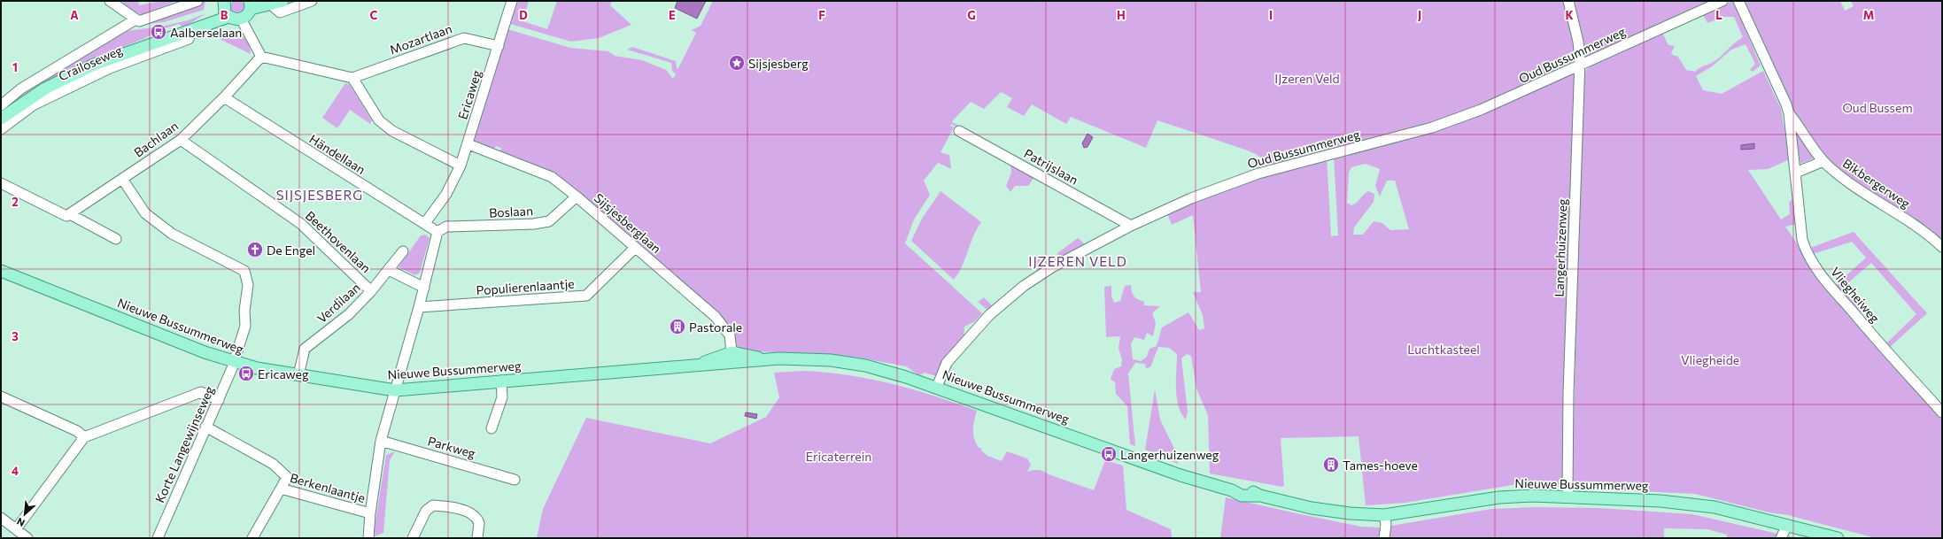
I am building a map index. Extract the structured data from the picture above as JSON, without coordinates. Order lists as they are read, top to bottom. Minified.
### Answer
{"streets":{"main road":["Crailoseweg","Nieuwe Bussummerweg"],"street":["Mozartlaan","Oud Bussummerweg","Ericaweg","Bachlaan","Händellaan","Patrijslaan","Bikbergerweg","Boslaan","Sijsjesberglaan","Beethovenlaan","Langerhuizenweg","Populierenlaantje","Vliegheiweg","Verdilaan","Korte Langewijnseweg","Parkweg","Berkenlaantje"]},"crossings":[["Mozartlaan","Ericaweg"],["Oud Bussummerweg","Patrijslaan"],["Oud Bussummerweg","Langerhuizenweg"],["Oud Bussummerweg","Nieuwe Bussummerweg"],["Ericaweg","Händellaan"],["Ericaweg","Sijsjesberglaan"],["Bachlaan","Händellaan"],["Bachlaan","Beethovenlaan"],["Bachlaan","Korte Langewijnseweg"],["Händellaan","Boslaan"],["Bikbergerweg","Vliegheiweg"],["Boslaan","Sijsjesberglaan"],["Sijsjesberglaan","Populierenlaantje"],["Sijsjesberglaan","Nieuwe Bussummerweg"],["Beethovenlaan","Verdilaan"],["Langerhuizenweg","Nieuwe Bussummerweg"],["Verdilaan","Nieuwe Bussummerweg"],["Nieuwe Bussummerweg","Korte Langewijnseweg"],["Korte Langewijnseweg","Berkenlaantje"]],"districts":["SIJSJESBERG","IJZEREN VELD"],"parks":["IJzeren Veld","Oud Bussem","Luchtkasteel","Vliegheide","Ericaterrein"],"places":{"bus stop":["Aalberselaan","Ericaweg","Langerhuizenweg"],"place":["Sijsjesberg"],"church":["De Engel"],"building":["Pastorale","Tames-hoeve"]},"north":"bottom left","grid":{"columns":["A","B","C","D","E","F","G","H","I","J","K","L","M"],"rows":["1","2","3","4"]}}
